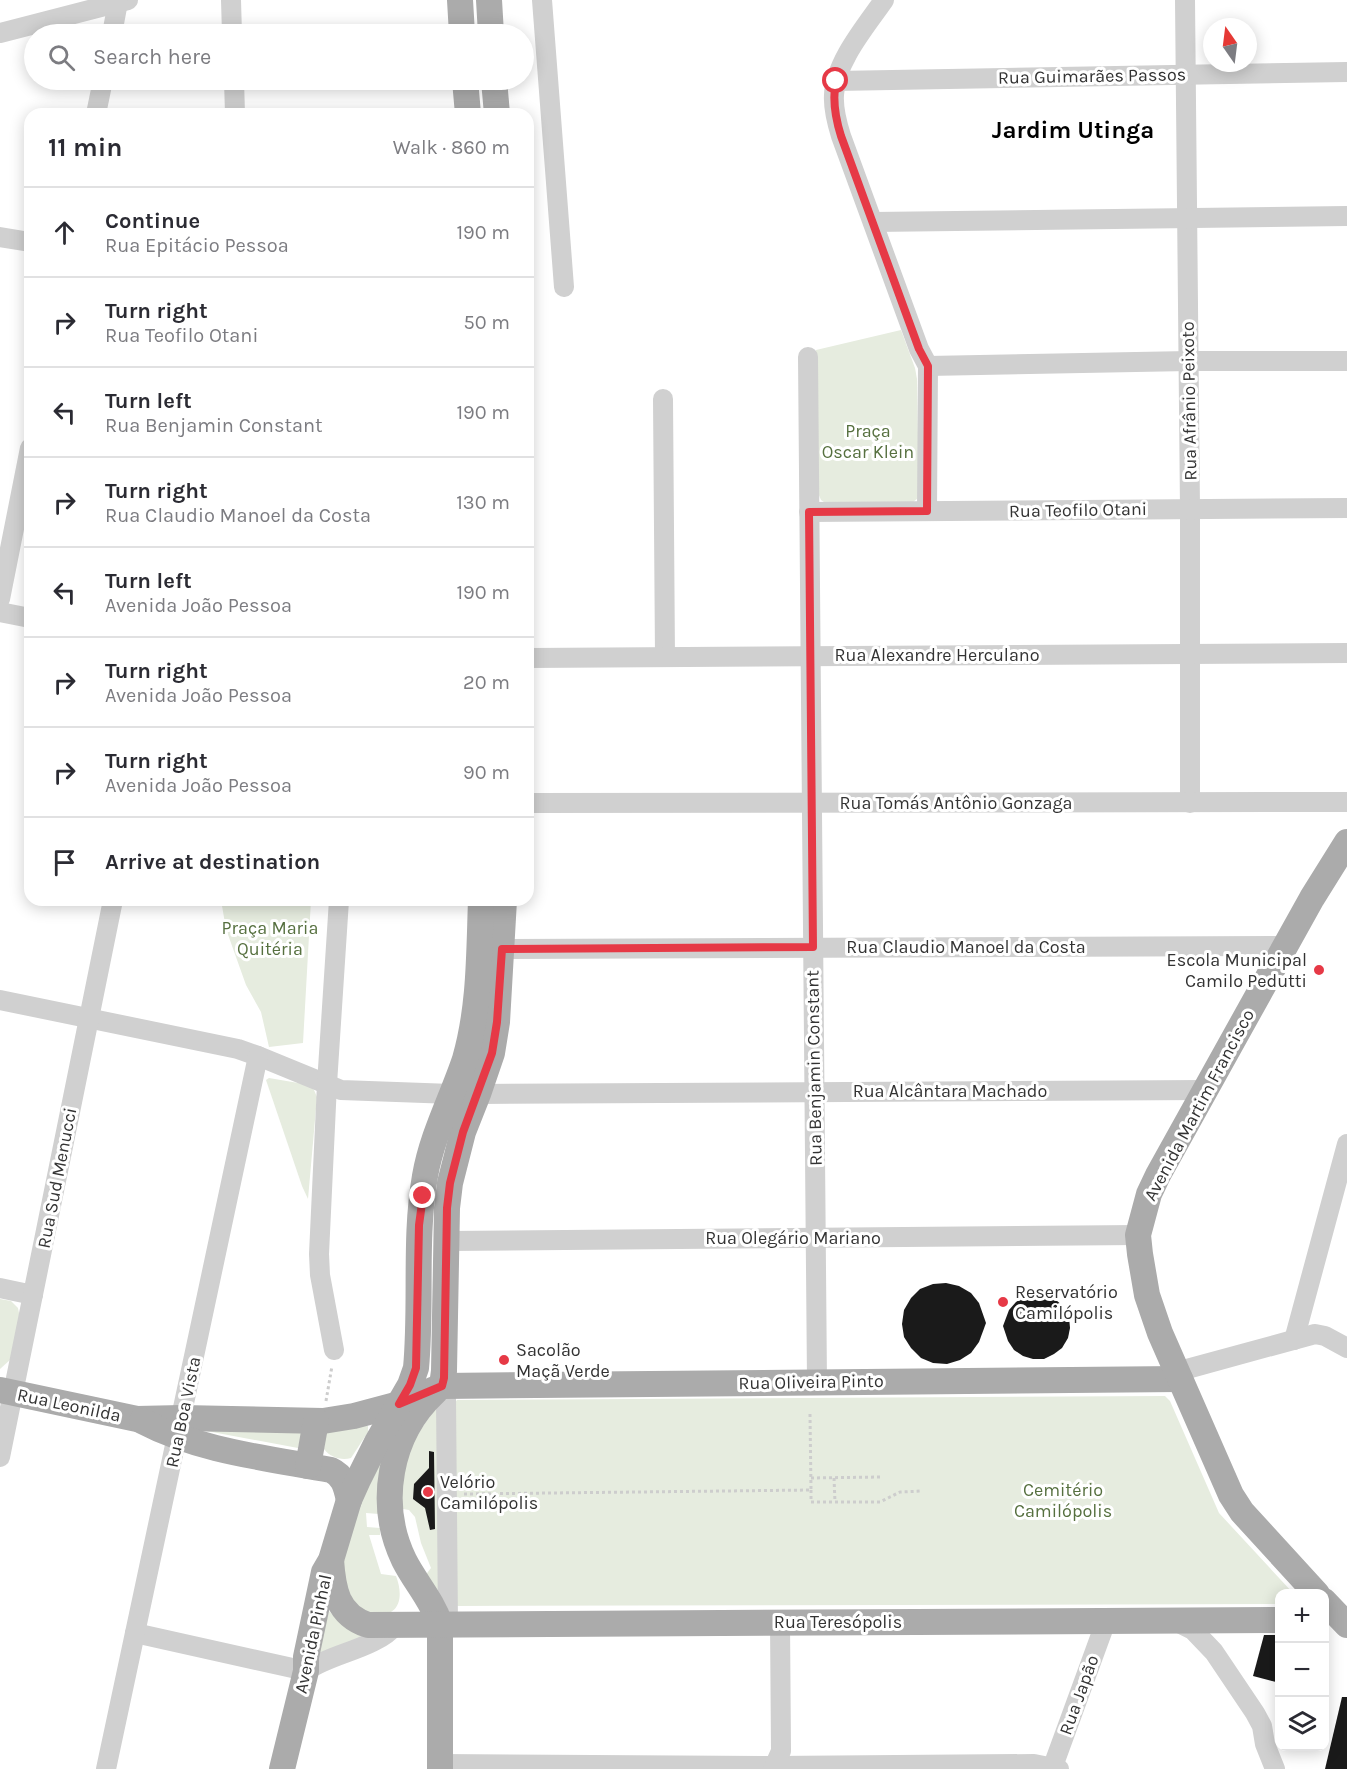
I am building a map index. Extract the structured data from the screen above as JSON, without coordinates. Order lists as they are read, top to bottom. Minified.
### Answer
{"streets":{"main road":["Avenida Martim Francisco","Rua Oliveira Pinto","Rua Leonilda","Rua Teresópolis","Avenida Pinhal"],"street":["Rua Guimarães Passos","Rua Afrânio Peixoto","Rua Teofilo Otani","Rua Alexandre Herculano","Rua Tomás Antônio Gonzaga","Rua Claudio Manoel da Costa","Rua Benjamin Constant","Rua Alcântara Machado","Rua Sud Menucci","Rua Olegário Mariano","Rua Boa Vista","Rua Japão"]},"crossings":[["Rua Guimarães Passos","Rua Afrânio Peixoto"],["Rua Afrânio Peixoto","Rua Teofilo Otani"],["Rua Afrânio Peixoto","Rua Alexandre Herculano"],["Rua Afrânio Peixoto","Rua Tomás Antônio Gonzaga"],["Rua Teofilo Otani","Rua Benjamin Constant"],["Rua Alexandre Herculano","Rua Benjamin Constant"],["Rua Tomás Antônio Gonzaga","Rua Benjamin Constant"],["Rua Claudio Manoel da Costa","Rua Benjamin Constant"],["Rua Claudio Manoel da Costa","Avenida Martim Francisco"],["Rua Benjamin Constant","Rua Alcântara Machado"],["Rua Benjamin Constant","Rua Olegário Mariano"],["Rua Benjamin Constant","Rua Oliveira Pinto"],["Rua Alcântara Machado","Avenida Martim Francisco"],["Avenida Martim Francisco","Rua Olegário Mariano"],["Avenida Martim Francisco","Rua Oliveira Pinto"],["Rua Sud Menucci","Rua Leonilda"],["Rua Leonilda","Rua Boa Vista"],["Rua Teresópolis","Avenida Pinhal"],["Rua Teresópolis","Rua Japão"]],"districts":["Jardim Utinga"],"parks":["Praça Oscar Klein","Praça Maria Quitéria","Cemitério Camilópolis"],"places":["Escola Municipal Camilo Pedutti","Reservatório Camilópolis","Sacolão Maçã Verde","Velório Camilópolis"],"north":"top","page":{"search":"Search here","heading":["11 min","Walk · 860 m"],"list":[["Continue","Rua Epitácio Pessoa","190 m"],["Turn right","Rua Teofilo Otani","50 m"],["Turn left","Rua Benjamin Constant","190 m"],["Turn right","Rua Claudio Manoel da Costa","130 m"],["Turn left","Avenida João Pessoa","190 m"],["Turn right","Avenida João Pessoa","20 m"],["Turn right","Avenida João Pessoa","90 m"],"Arrive at destination"],"map_buttons":["+","−"]}}
